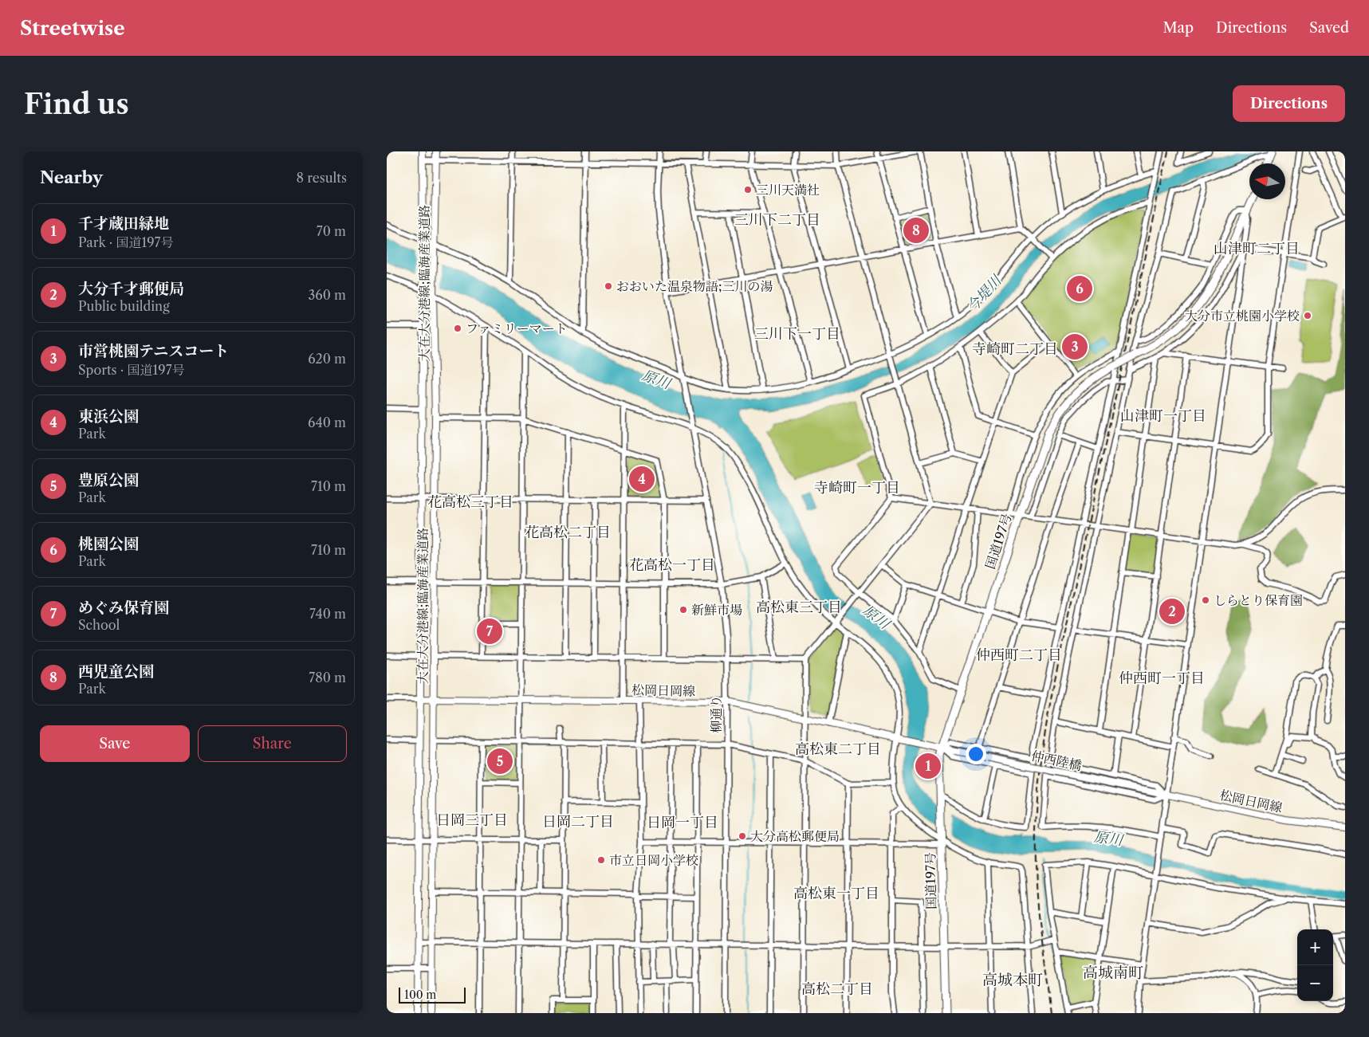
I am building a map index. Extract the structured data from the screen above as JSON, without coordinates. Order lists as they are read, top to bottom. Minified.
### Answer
{"streets":{"highway":["国道197号"],"main road":["大在大分港線;臨海産業道路","松岡日岡線","仲西陸橋"],"street":["柳通り"]},"crossings":[["大在大分港線;臨海産業道路","松岡日岡線"],["国道197号","松岡日岡線"],["国道197号","仲西陸橋"],["松岡日岡線","柳通り"],["松岡日岡線","仲西陸橋"]],"districts":["三川下二丁目","山津町二丁目","三川下一丁目","寺崎町二丁目","山津町一丁目","寺崎町一丁目","花高松三丁目","花高松二丁目","花高松一丁目","高松東三丁目","仲西町二丁目","仲西町一丁目","高松東二丁目","日岡三丁目","日岡二丁目","日岡一丁目","高松東一丁目","高城南町","高城本町","高松二丁目"],"water":["今堤川","原川"],"places":["三川天満社","おおいた温泉物語;三川の湯","大分市立桃園小学校","ファミリーマート","しらとり保育園","新鮮市場","大分高松郵便局","市立日岡小学校"],"scale_bar":"100 m","north":"left","page":{"header":"Streetwise","nav":["Map","Directions","Saved"],"buttons":["Directions",["Save","Share"]],"title":"Find us","heading":["Nearby","8 results"],"list":[{"mark":"1","name":"千才蔵田緑地","note":"Park · 国道197号","value":"70 m"},{"mark":"2","name":"大分千才郵便局","note":"Public building","value":"360 m"},{"mark":"3","name":"市営桃園テニスコート","note":"Sports · 国道197号","value":"620 m"},{"mark":"4","name":"東浜公園","note":"Park","value":"640 m"},{"mark":"5","name":"豊原公園","note":"Park","value":"710 m"},{"mark":"6","name":"桃園公園","note":"Park","value":"710 m"},{"mark":"7","name":"めぐみ保育園","note":"School","value":"740 m"},{"mark":"8","name":"西児童公園","note":"Park","value":"780 m"}],"pins":["8","6","3","4","2","7","5","1"],"map_buttons":["+","−"],"scale":"100 m"}}
